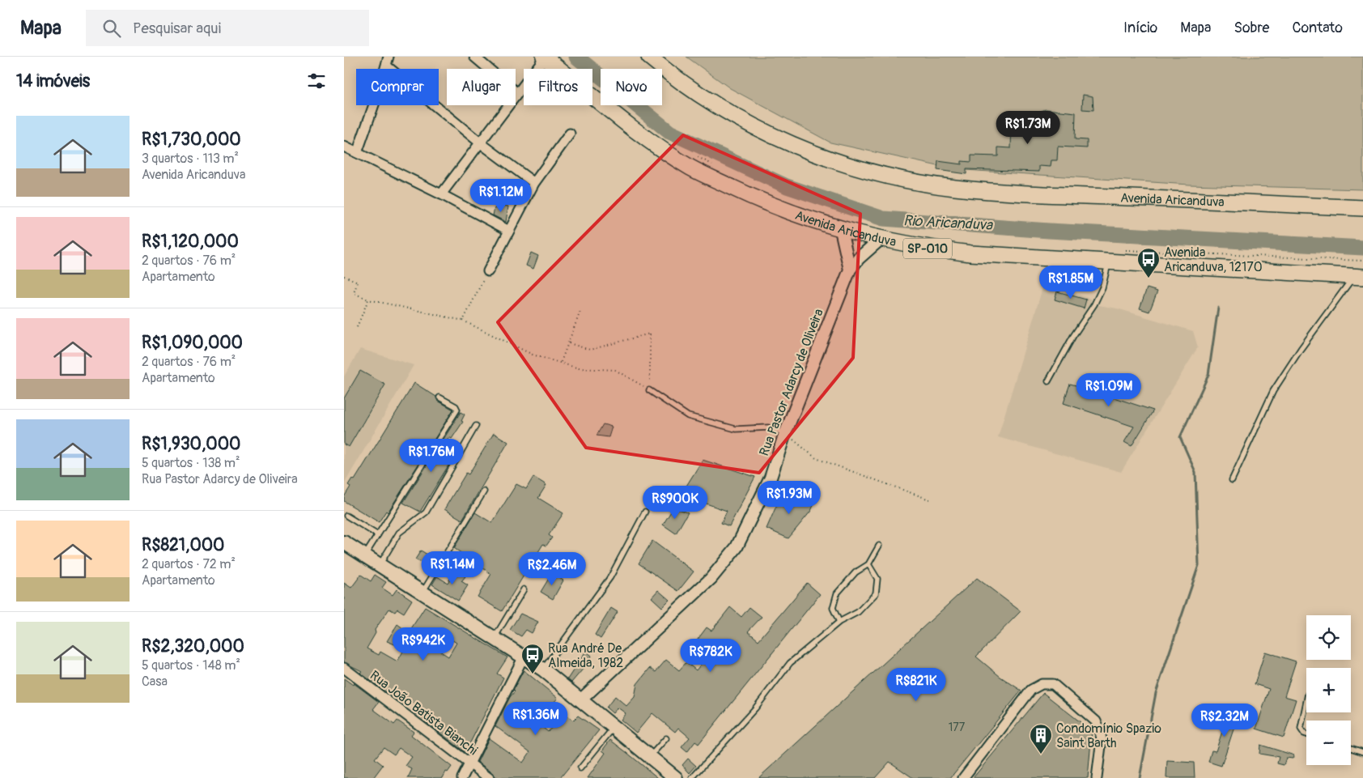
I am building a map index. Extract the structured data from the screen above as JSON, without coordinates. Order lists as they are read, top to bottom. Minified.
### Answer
{"streets":{"highway":["Avenida Aricanduva","SP-010"],"street":["Rua Pastor Adarcy de Oliveira","Rua João Batista Bianchi"]},"crossings":[["Avenida Aricanduva","Rua Pastor Adarcy de Oliveira"]],"water":["Rio Aricanduva"],"places":{"bus stop":["Avenida Aricanduva, 12170","Rua André De Almeida, 1982"],"building":["Condomínio Spazio Saint Barth"]},"house_numbers":["177"],"page":{"header":"Mapa","search":"Pesquisar aqui","nav":["Início","Mapa","Sobre","Contato"],"heading":"14 imóveis","chip":["Comprar","Alugar","Filtros","Novo"],"list":[{"name":"R$1,730,000","note":"3 quartos · 113 m² · Avenida Aricanduva"},{"name":"R$1,120,000","note":"2 quartos · 76 m² · Apartamento"},{"name":"R$1,090,000","note":"2 quartos · 76 m² · Apartamento"},{"name":"R$1,930,000","note":"5 quartos · 138 m² · Rua Pastor Adarcy de Oliveira"},{"name":"R$821,000","note":"2 quartos · 72 m² · Apartamento"},{"name":"R$2,320,000","note":"5 quartos · 148 m² · Casa"}],"price":["R$1.73M","R$1.12M","R$1.85M","R$1.09M","R$1.76M","R$1.93M","R$900K","R$1.14M","R$2.46M","R$942K","R$782K","R$821K","R$1.36M","R$2.32M"],"map_buttons":["+","−"]}}
